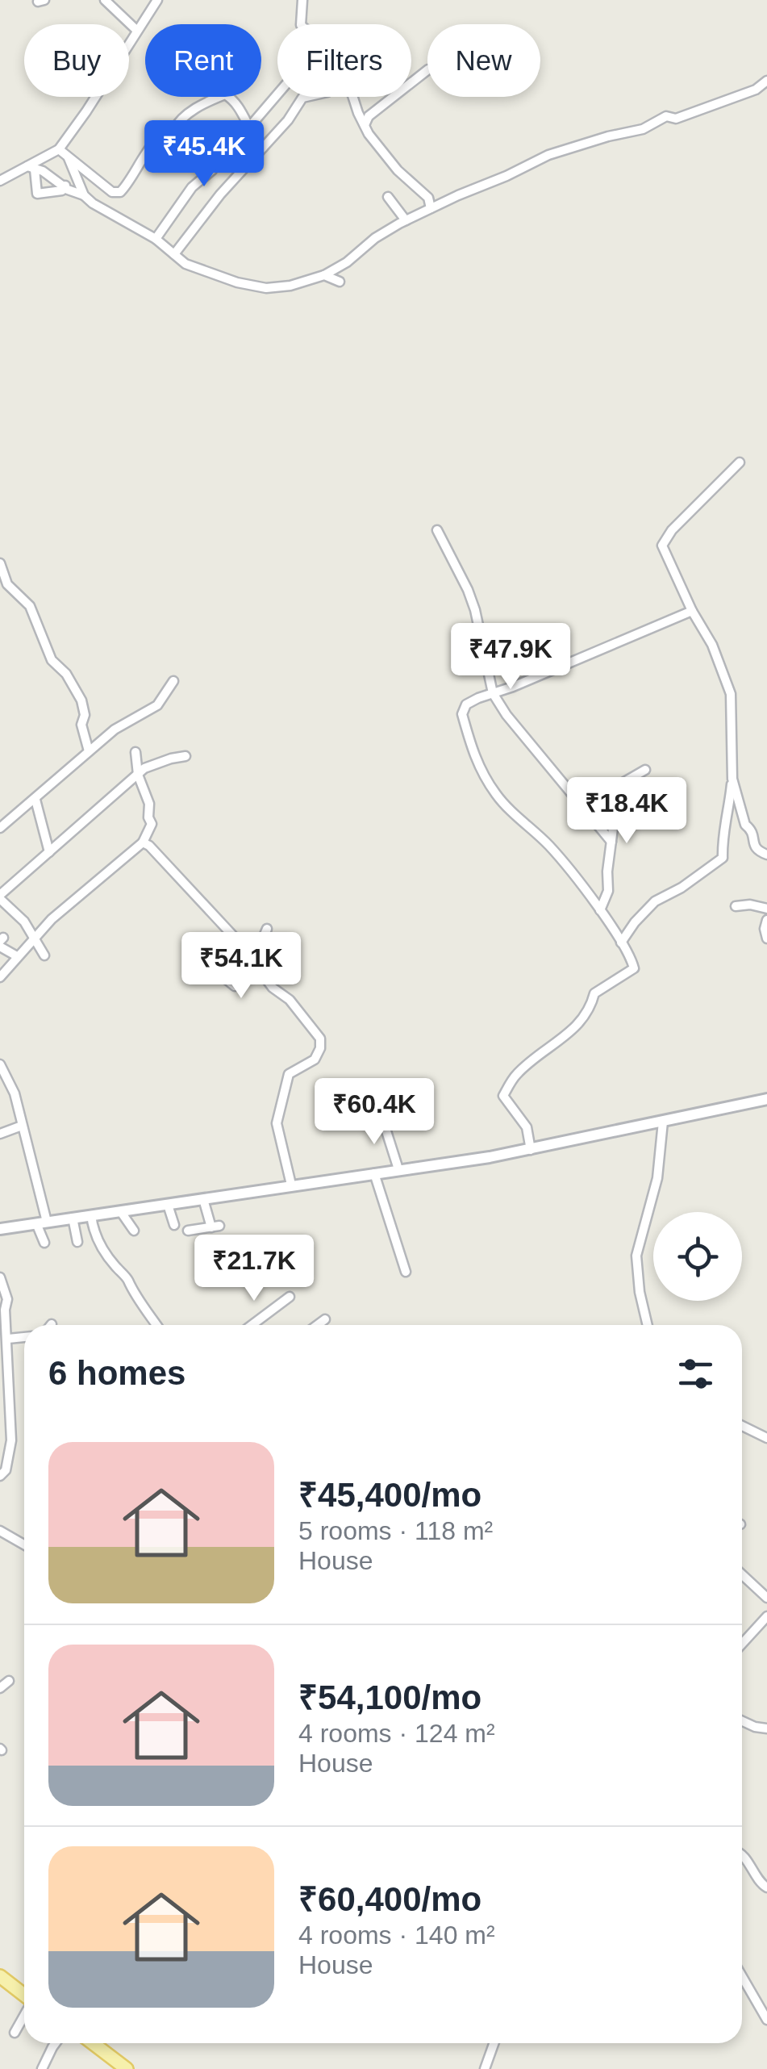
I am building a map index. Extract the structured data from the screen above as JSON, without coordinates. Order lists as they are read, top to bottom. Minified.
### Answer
{"page":{"chip":["Buy","Rent","Filters","New"],"price":["₹45.4K","₹47.9K","₹18.4K","₹54.1K","₹60.4K","₹21.7K"],"heading":"6 homes","list":[{"name":"₹45,400/mo","note":"5 rooms · 118 m² · House"},{"name":"₹54,100/mo","note":"4 rooms · 124 m² · House"},{"name":"₹60,400/mo","note":"4 rooms · 140 m² · House"}]}}
